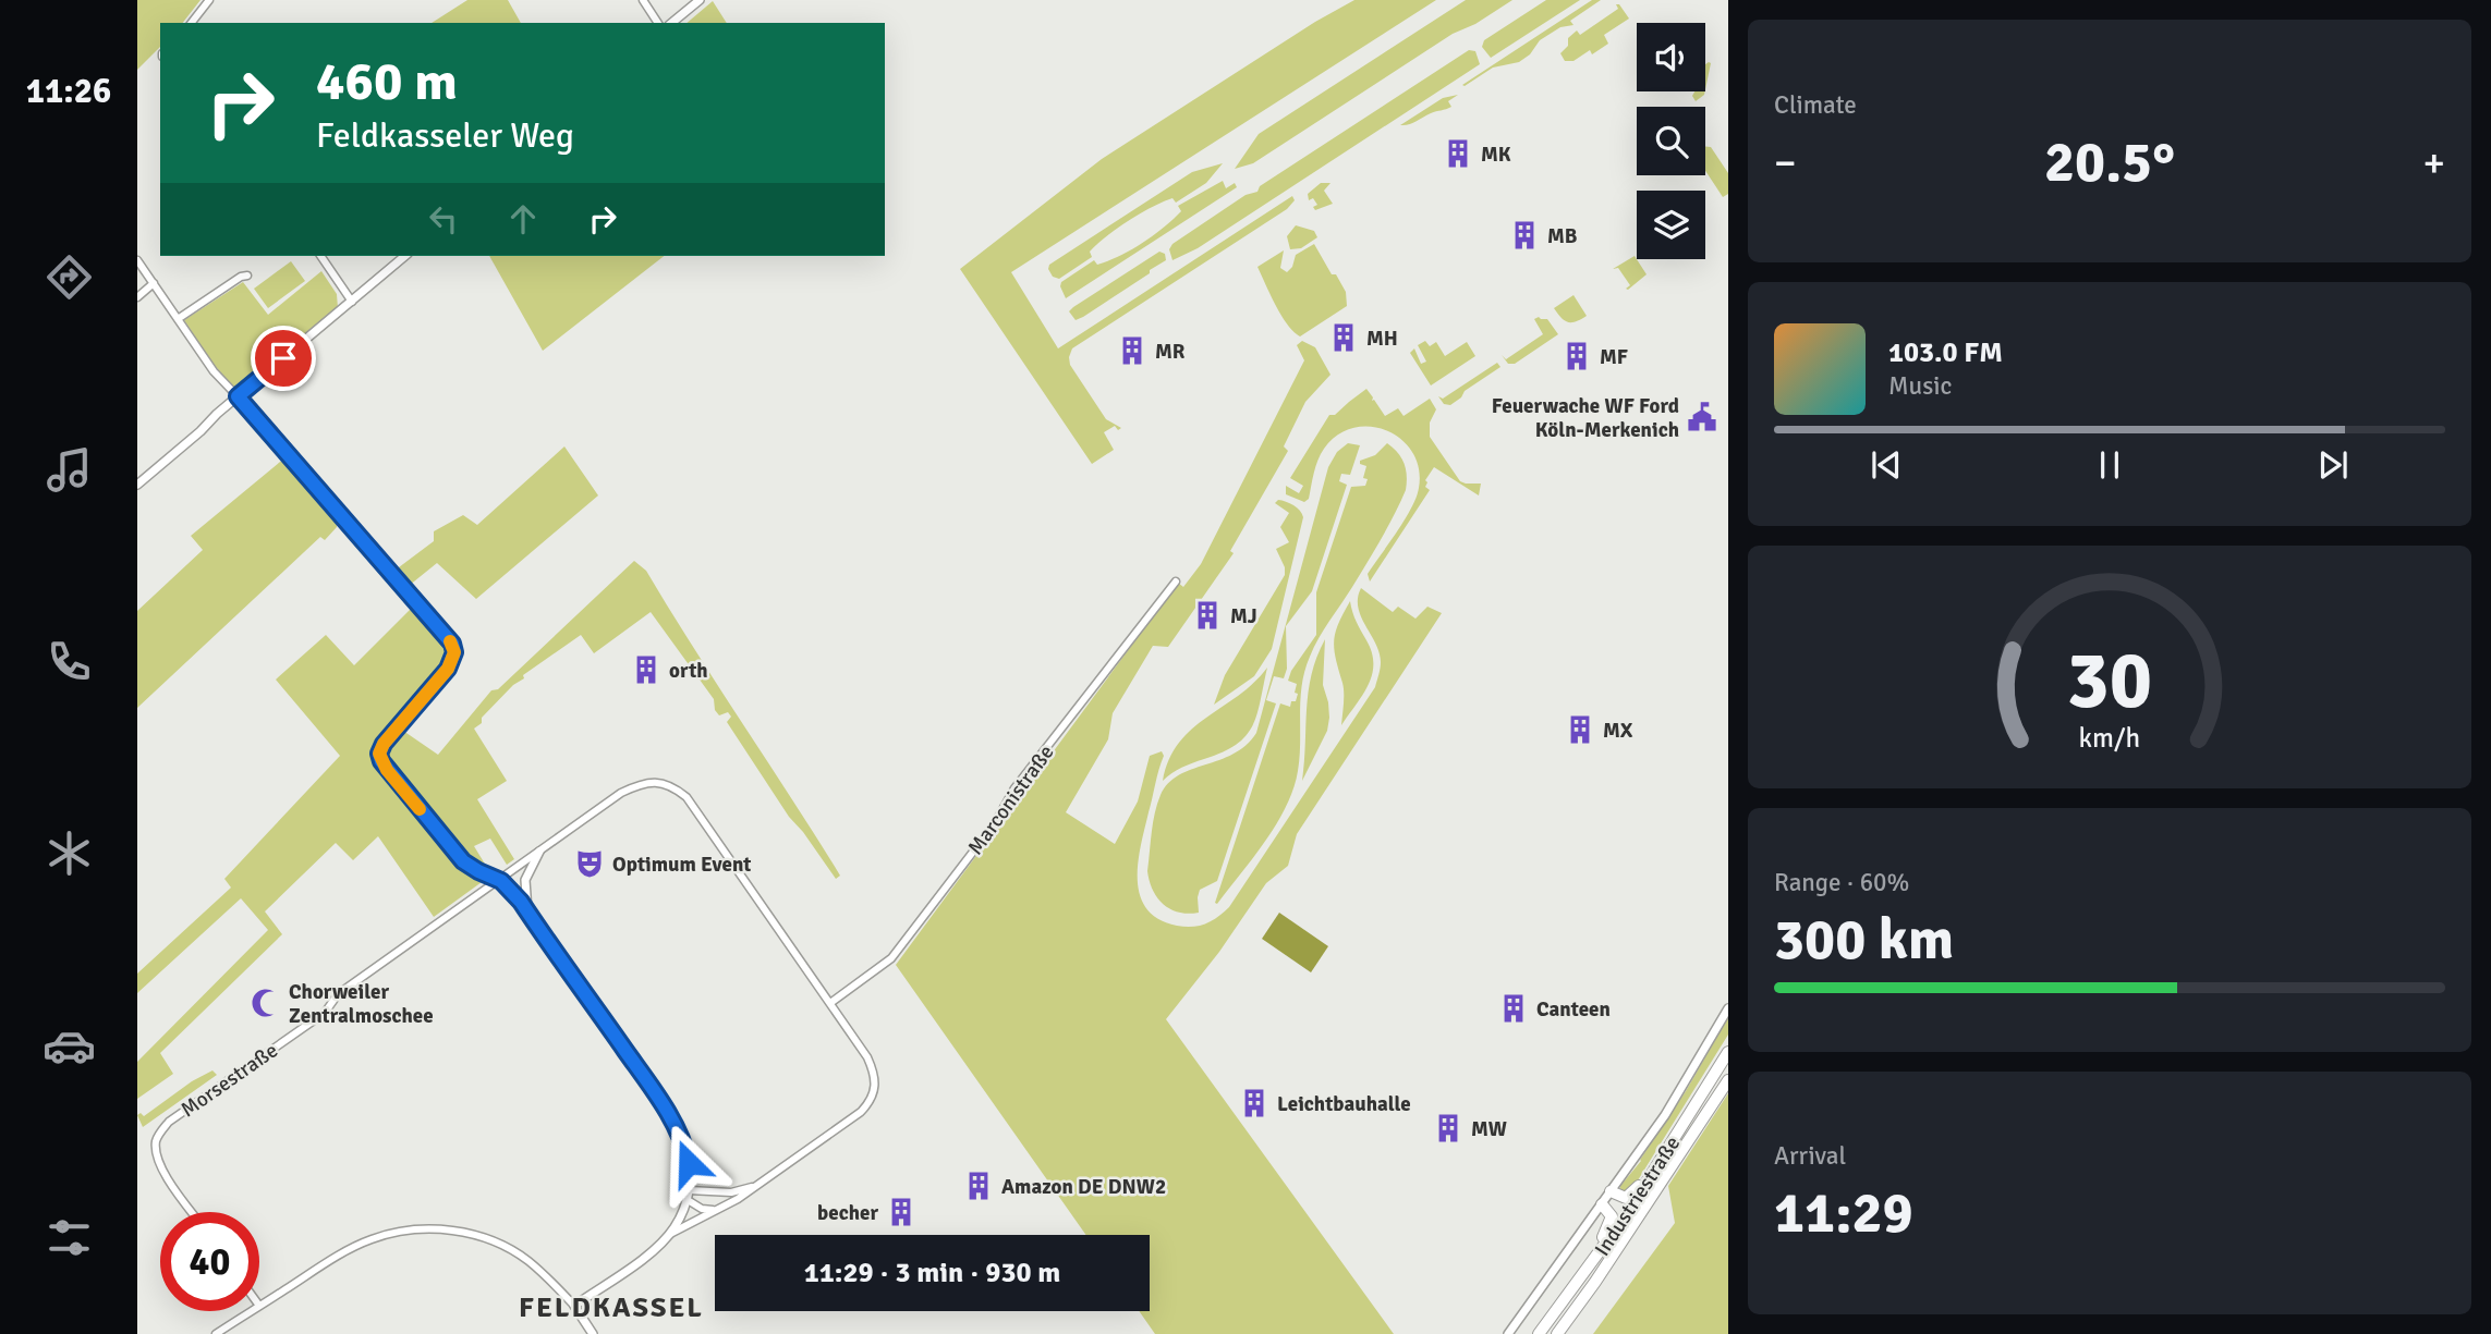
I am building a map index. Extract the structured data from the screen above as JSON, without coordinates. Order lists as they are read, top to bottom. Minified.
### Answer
{"streets":{"highway":["Industriestraße"],"street":["Marconistraße","Morsestraße"]},"districts":["FELDKASSEL"],"places":{"building":["MK","MB","MH","MR","MF","MJ","orth","MX","Canteen","Leichtbauhalle","MW","Amazon DE DNW2","becher"],"public building":["Feuerwache WF Ford Köln-Merkenich"],"theatre":["Optimum Event"],"mosque":["Chorweiler Zentralmoschee"]},"page":{"tabs":"11:26","tile":["Climate",["Range · 60%","300 km"],["Arrival","11:29"]],"turn":["460 m","Feldkasseler Weg"],"heat":["−","20.5°","+"],"song":["103.0 FM","Music"],"limit":"40","trip":"11:29 · 3 min · 930 m","gauge":["30","km/h"]}}
